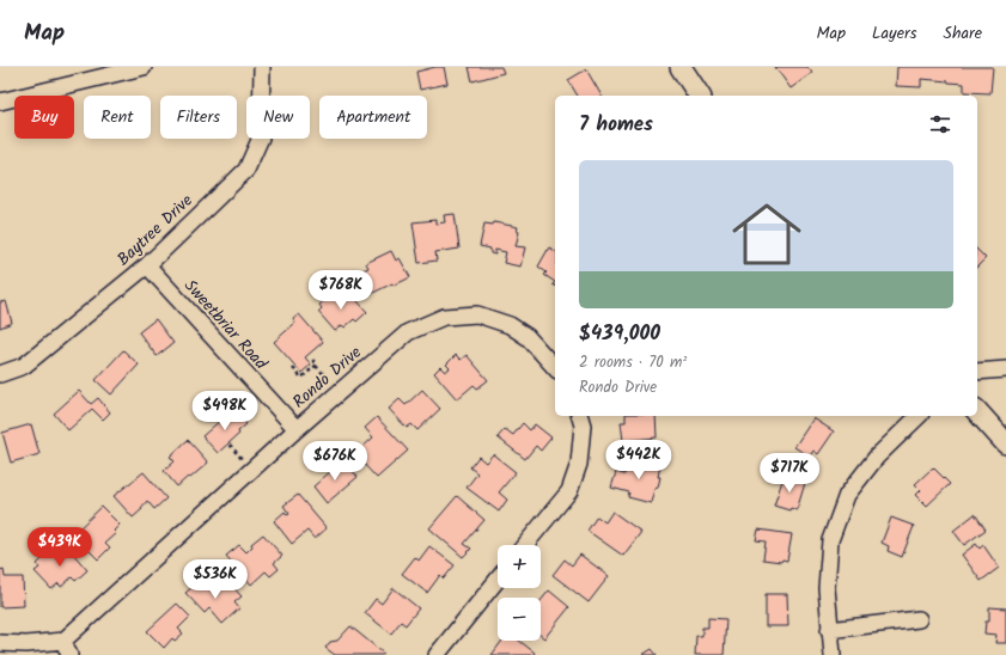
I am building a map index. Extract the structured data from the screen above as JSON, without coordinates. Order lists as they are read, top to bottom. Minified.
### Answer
{"streets":{"street":["Baytree Drive","Sweetbriar Road","Rondo Drive"]},"crossings":[["Baytree Drive","Sweetbriar Road"],["Sweetbriar Road","Rondo Drive"]],"page":{"header":"Map","nav":["Map","Layers","Share"],"chip":["Buy","Rent","Filters","New","Apartment"],"heading":"7 homes","list":[{"name":"$439,000","note":"2 rooms · 70 m² · Rondo Drive"}],"price":["$768K","$498K","$442K","$676K","$717K","$439K","$536K"],"map_buttons":["+","−"]}}
